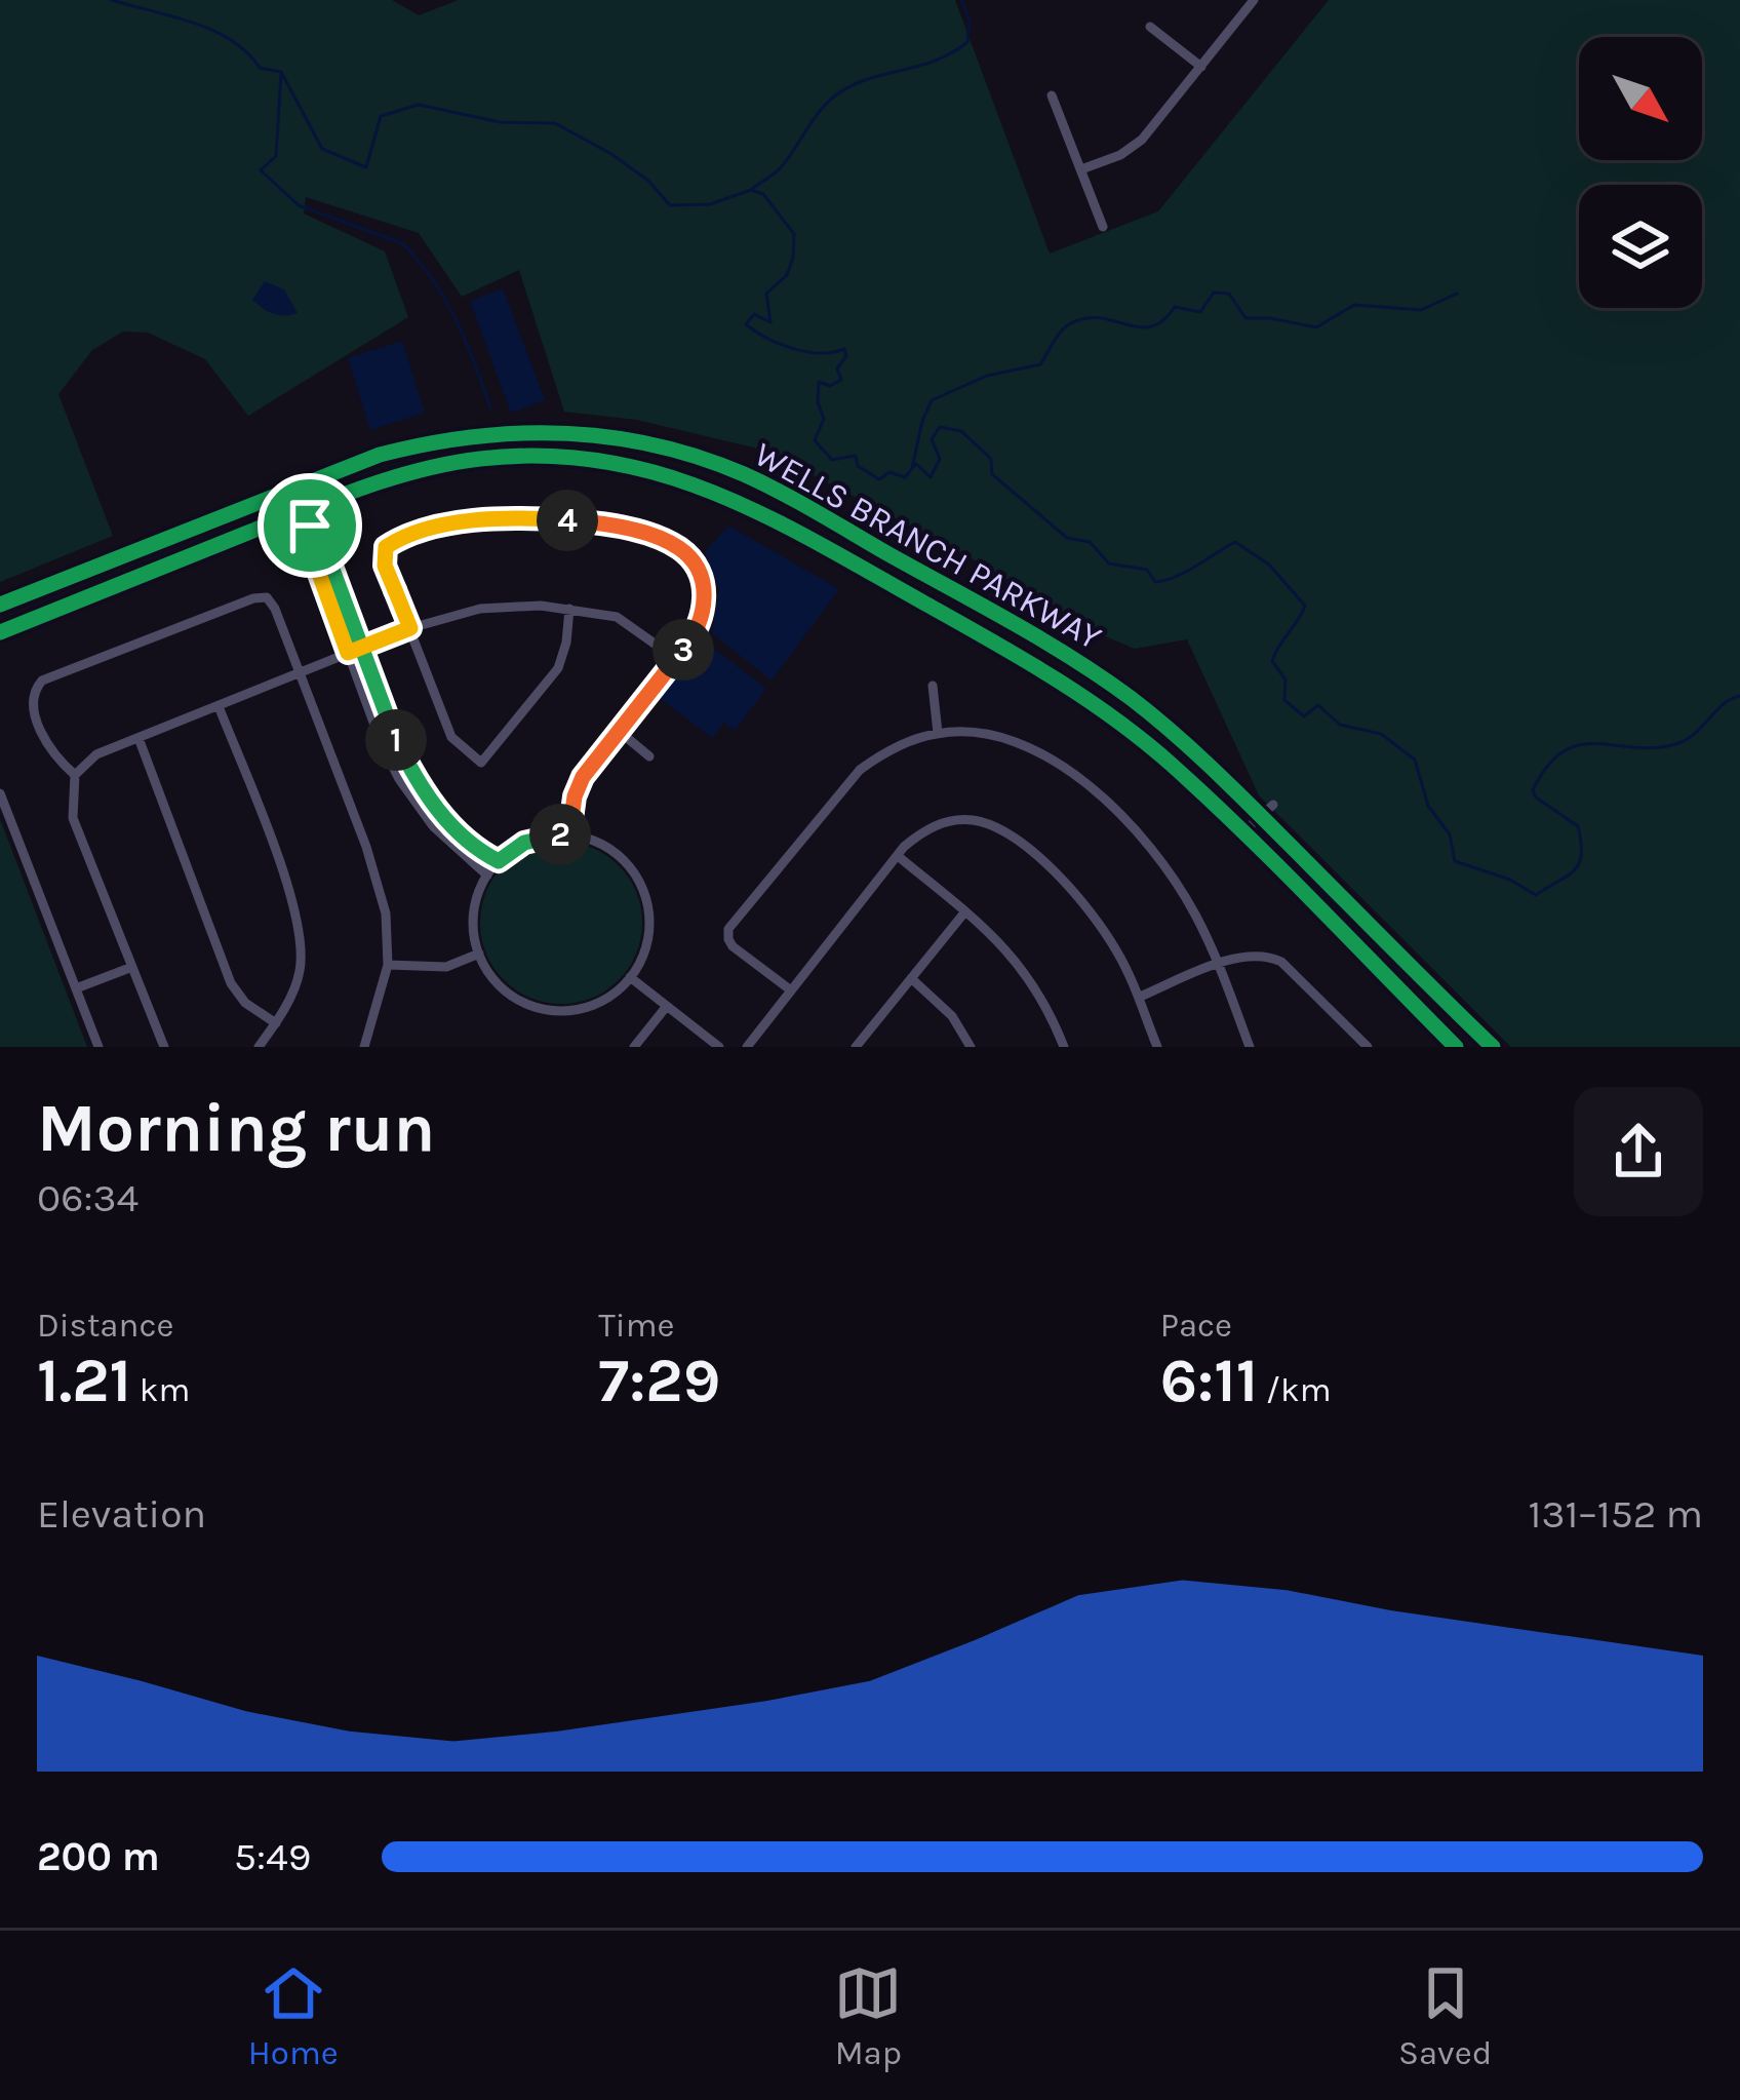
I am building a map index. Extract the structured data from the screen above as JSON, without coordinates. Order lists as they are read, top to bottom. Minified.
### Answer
{"streets":{"street":["WELLS BRANCH PARKWAY"]},"north":"bottom right","page":{"pins":["4","3","1","2"],"heading":["Morning run","06:34"],"stats":[["Distance","1.21 km"],["Time","7:29"],["Pace","6:11 /km"]],"chart":["Elevation","131–152 m"],"list":[{"name":"200 m","note":"5:49"}],"tabs":["Home","Map","Saved"]}}
